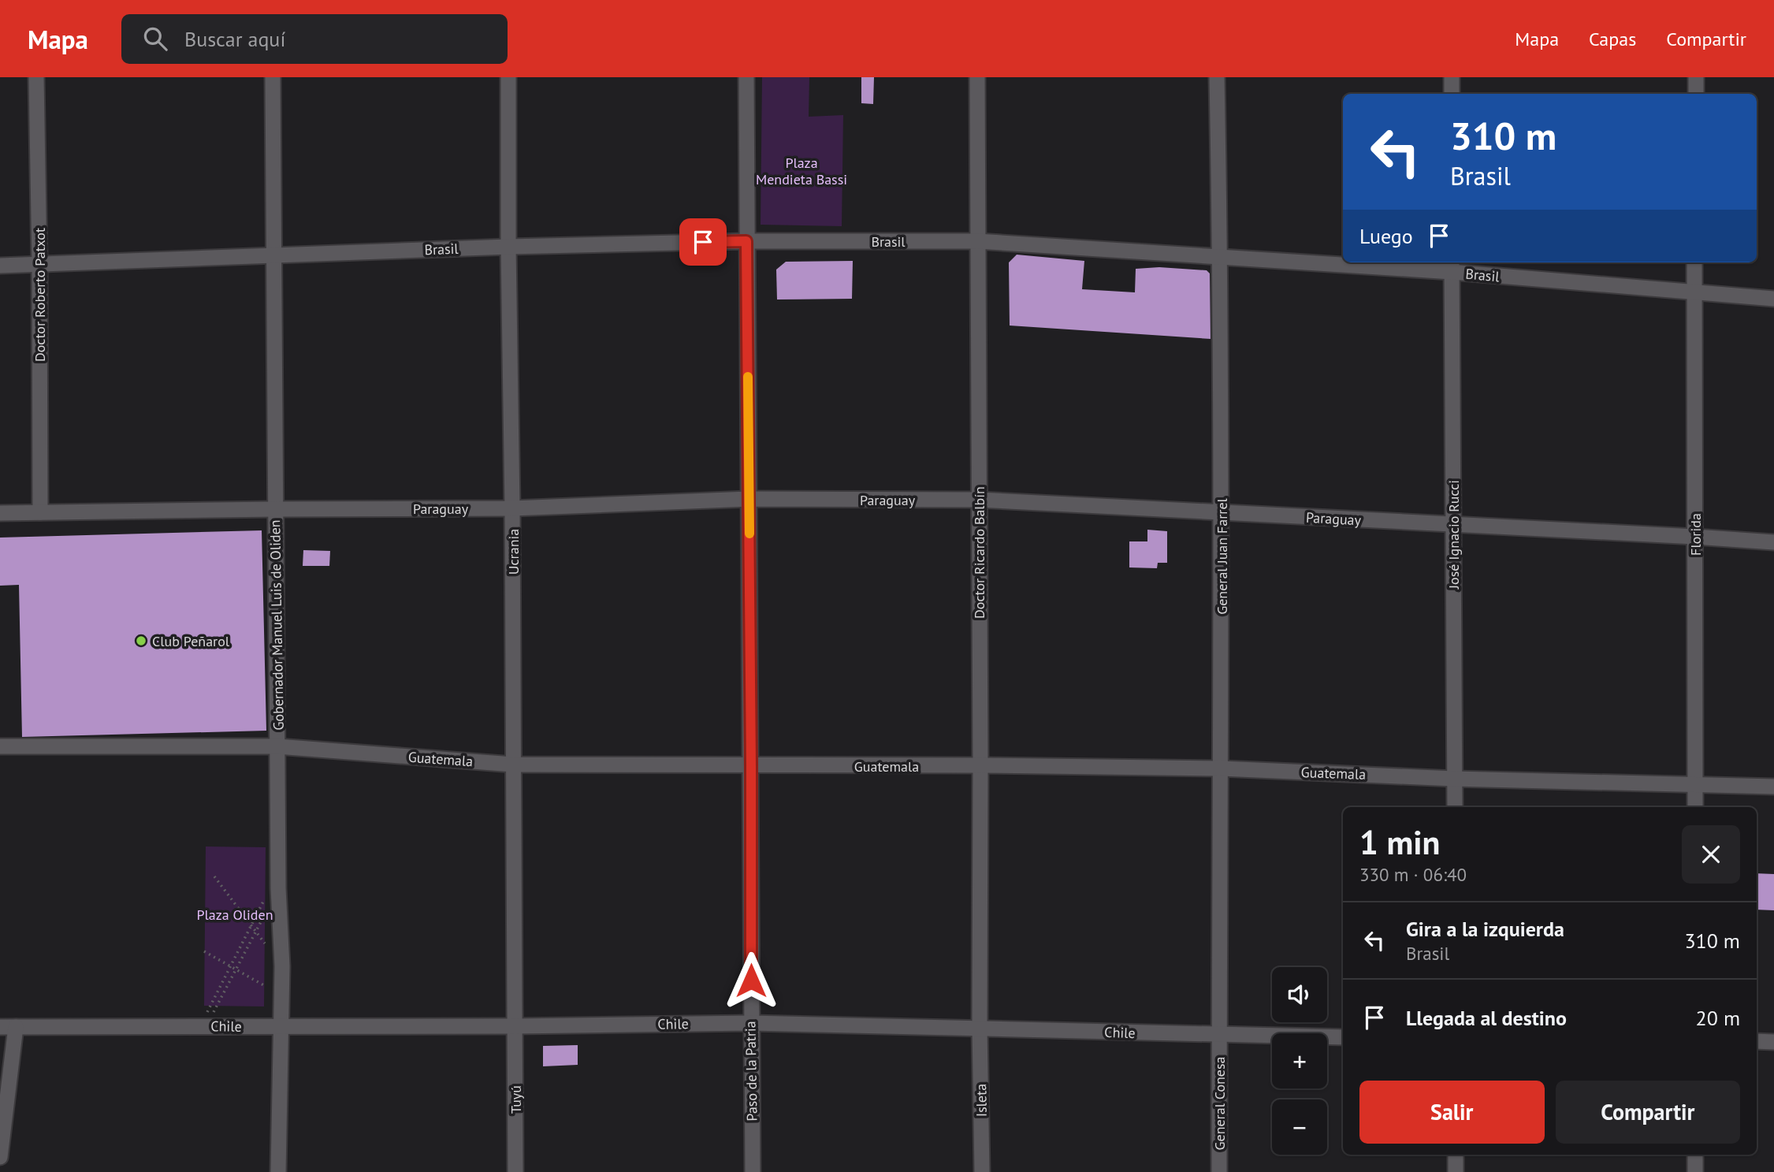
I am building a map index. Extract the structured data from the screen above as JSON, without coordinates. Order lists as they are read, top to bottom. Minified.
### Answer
{"streets":{"street":["Brasil","Doctor Roberto Patxot","Paraguay","José Ignacio Rucci","Florida","Ucrania","Doctor Ricardo Balbín","General Juan Farrel","Gobernador Manuel Luis de Oliden","Guatemala","Chile","Paso de la Patria","Tuyú","Isleta","General Conesa"]},"crossings":[["Brasil","Doctor Roberto Patxot"],["Brasil","José Ignacio Rucci"],["Brasil","Florida"],["Brasil","Ucrania"],["Brasil","Doctor Ricardo Balbín"],["Brasil","General Juan Farrel"],["Brasil","Gobernador Manuel Luis de Oliden"],["Brasil","Paso de la Patria"],["Doctor Roberto Patxot","Paraguay"],["Paraguay","José Ignacio Rucci"],["Paraguay","Florida"],["Paraguay","Ucrania"],["Paraguay","Doctor Ricardo Balbín"],["Paraguay","General Juan Farrel"],["Paraguay","Gobernador Manuel Luis de Oliden"],["Paraguay","Paso de la Patria"],["José Ignacio Rucci","Guatemala"],["Florida","Guatemala"],["Ucrania","Guatemala"],["Ucrania","Chile"],["Ucrania","Tuyú"],["Doctor Ricardo Balbín","Guatemala"],["Doctor Ricardo Balbín","Chile"],["Doctor Ricardo Balbín","Isleta"],["General Juan Farrel","Guatemala"],["General Juan Farrel","Chile"],["General Juan Farrel","General Conesa"],["Gobernador Manuel Luis de Oliden","Guatemala"],["Gobernador Manuel Luis de Oliden","Chile"],["Guatemala","Paso de la Patria"],["Chile","Paso de la Patria"],["Chile","Tuyú"],["Chile","Isleta"],["Chile","General Conesa"]],"parks":["Plaza Mendieta Bassi","Plaza Oliden"],"places":["Club Peñarol"],"page":{"header":"Mapa","search":"Buscar aquí","nav":["Mapa","Capas","Compartir"],"turn":["310 m","Brasil"],"then":"Luego","heading":["1 min","330 m · 06:40"],"list":[{"name":"Gira a la izquierda","note":"Brasil","value":"310 m"},{"name":"Llegada al destino","value":"20 m"}],"map_buttons":["+","−"],"buttons":["Salir","Compartir"]}}
